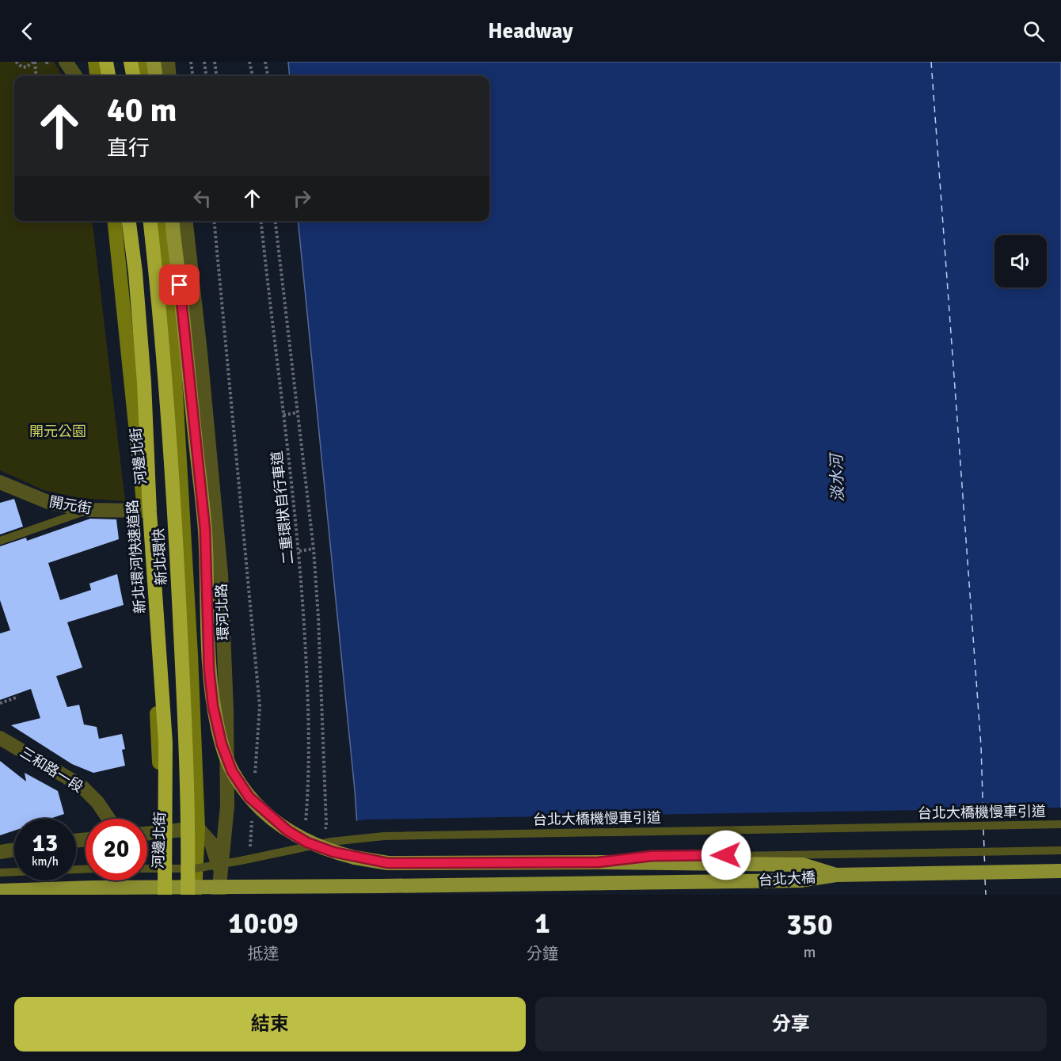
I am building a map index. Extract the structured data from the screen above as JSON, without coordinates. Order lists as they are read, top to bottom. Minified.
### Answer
{"streets":{"highway":["新北環河快速道路","新北環快"],"main road":["台北大橋"],"street":["河邊北街","開元街","環河北路","三和路一段"],"lane":["台北大橋機慢車引道"],"path":["二重環狀自行車道"]},"crossings":[["河邊北街","開元街"]],"water":["淡水河"],"parks":["開元公園"],"page":{"header":"Headway","turn":["40 m","直行"],"speed":"13 km/h","limit":"20","eta":["10:09","抵達","1","分鐘","350","m"],"buttons":["結束","分享"]}}
